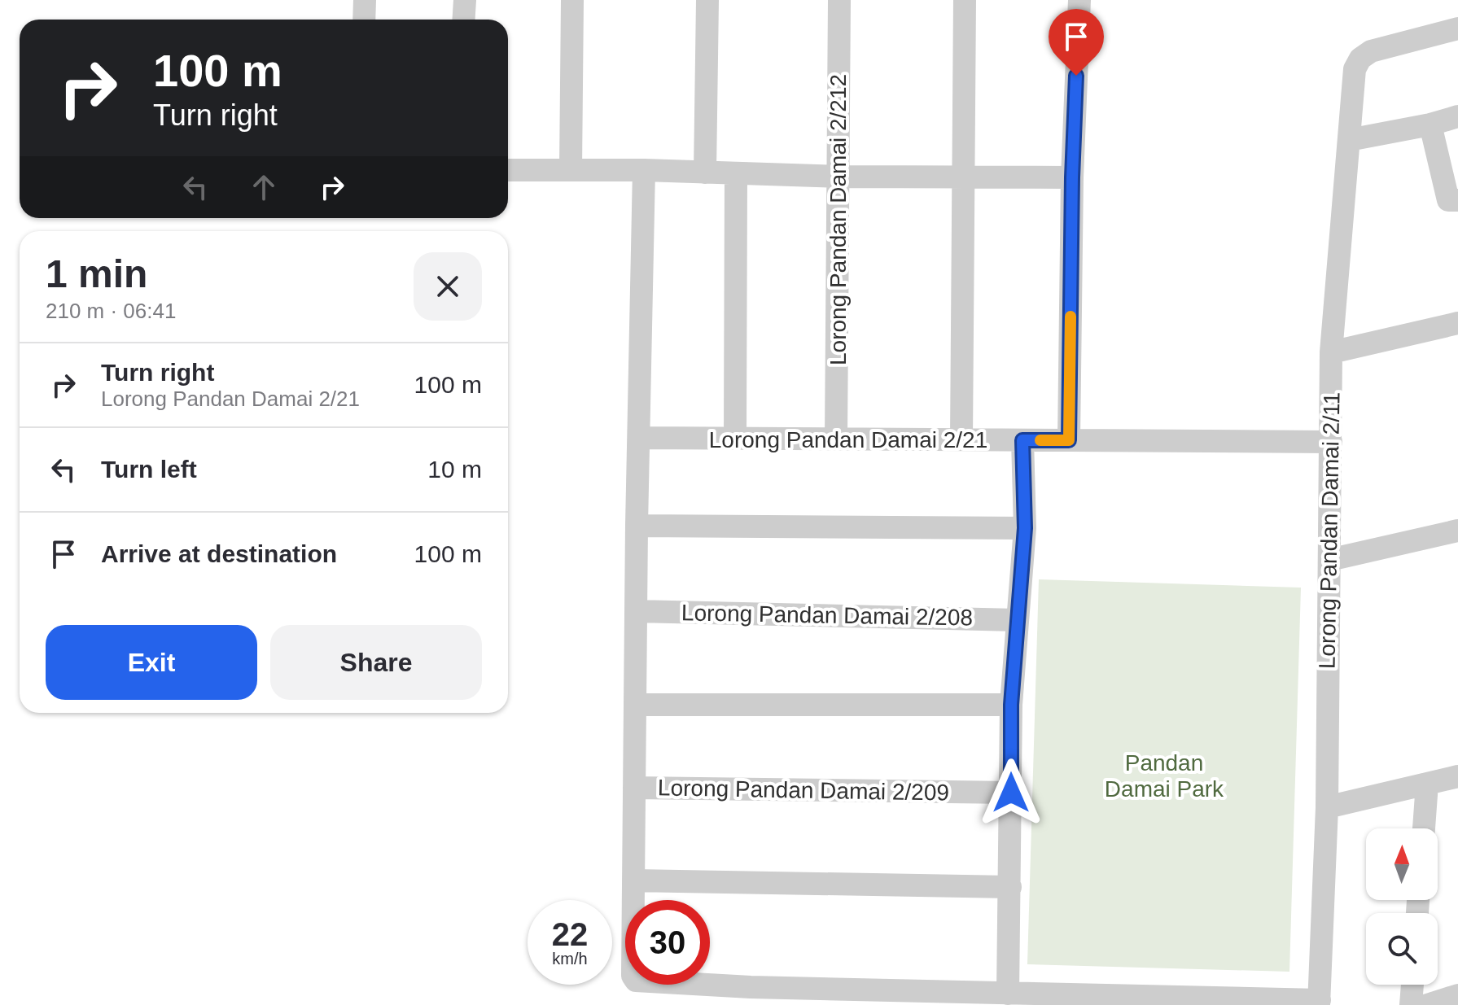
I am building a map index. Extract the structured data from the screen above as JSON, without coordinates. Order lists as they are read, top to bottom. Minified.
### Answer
{"streets":{"street":["Lorong Pandan Damai 2/212","Lorong Pandan Damai 2/21","Lorong Pandan Damai 2/11","Lorong Pandan Damai 2/208","Lorong Pandan Damai 2/209"]},"crossings":[["Lorong Pandan Damai 2/212","Lorong Pandan Damai 2/21"],["Lorong Pandan Damai 2/21","Lorong Pandan Damai 2/11"]],"parks":["Pandan Damai Park"],"north":"top","page":{"turn":["100 m","Turn right"],"heading":["1 min","210 m · 06:41"],"list":[{"name":"Turn right","note":"Lorong Pandan Damai 2/21","value":"100 m"},{"name":"Turn left","value":"10 m"},{"name":"Arrive at destination","value":"100 m"}],"buttons":["Exit","Share"],"speed":"22 km/h","limit":"30"}}
